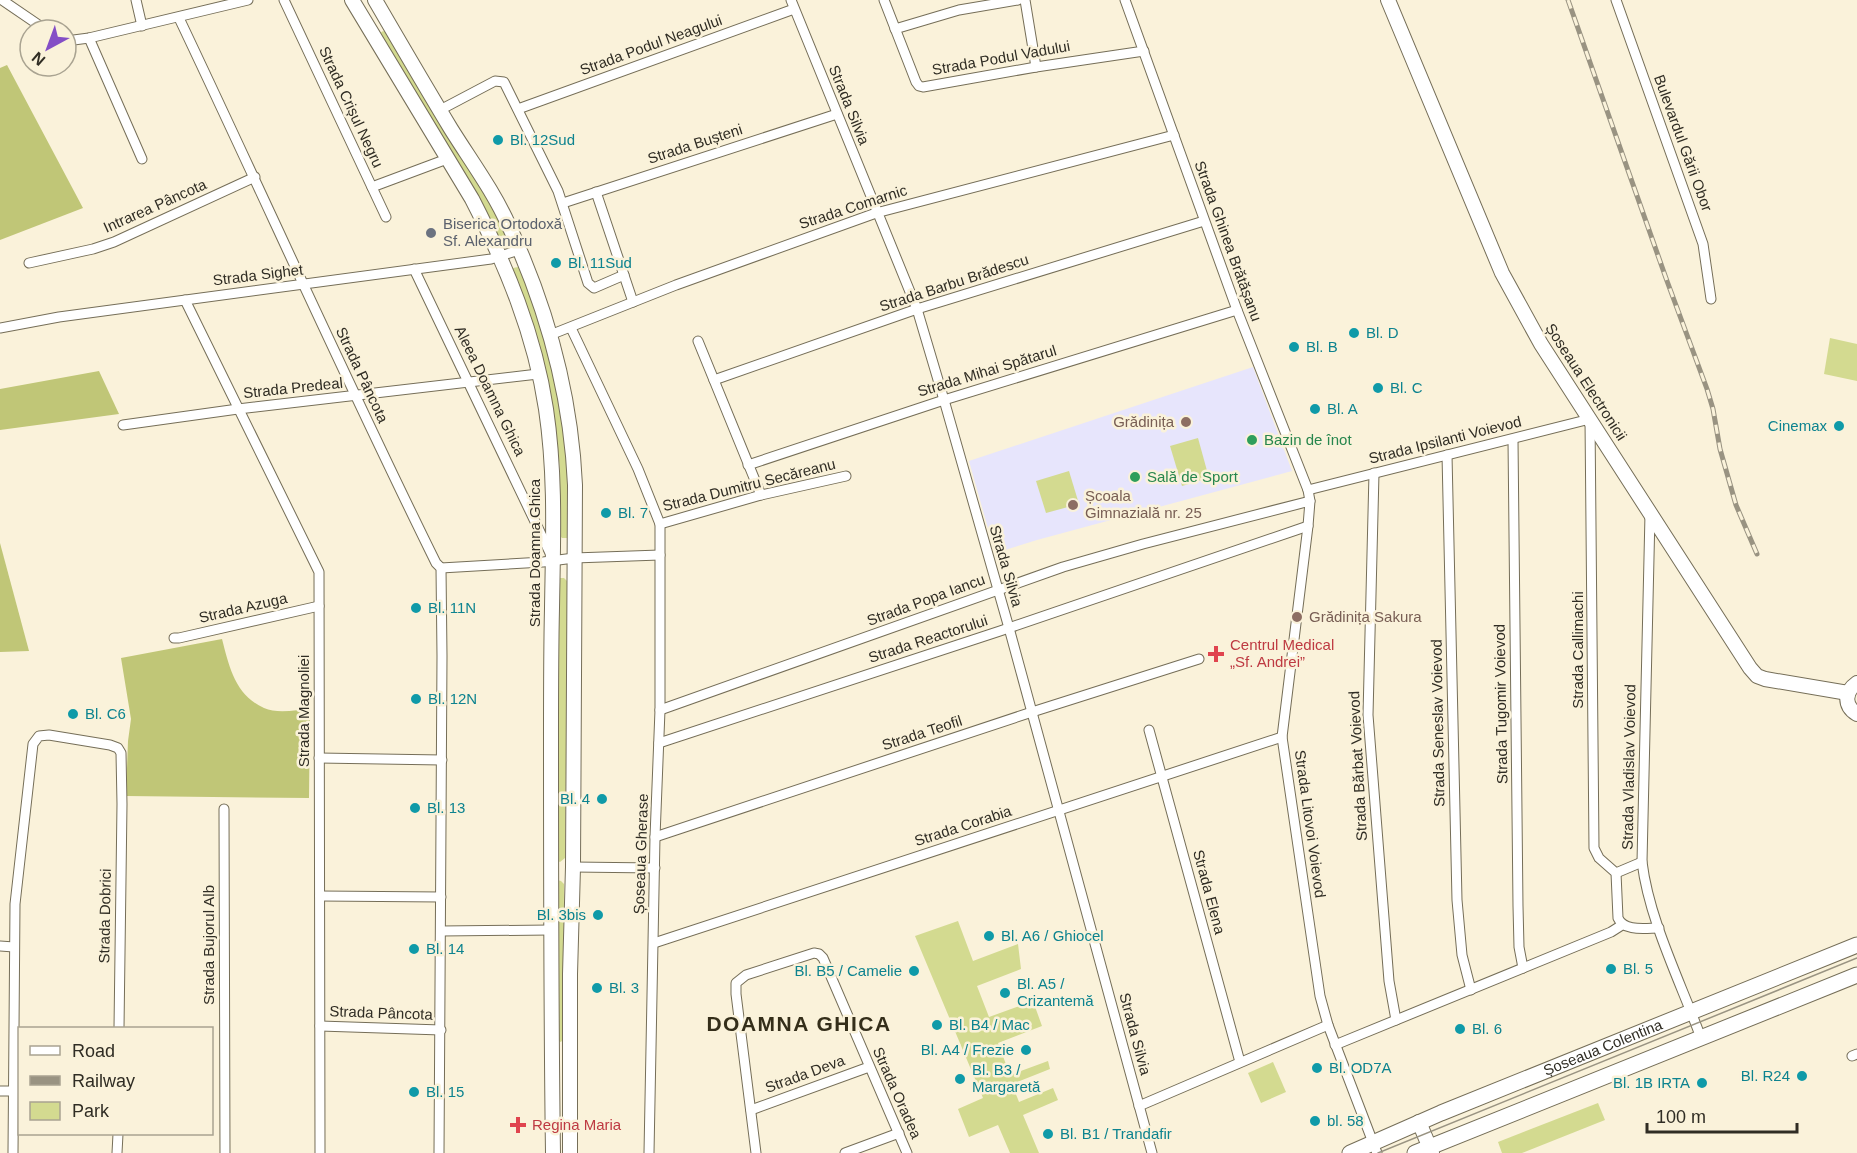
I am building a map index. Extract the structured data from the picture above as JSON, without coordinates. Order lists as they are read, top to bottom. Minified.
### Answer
{"streets":{"main road":["Șoseaua Electronicii","Strada Doamna Ghica","Șoseaua Colentina"],"street":["Strada Podul Neagului","Strada Podul Vadului","Strada Silvia","Strada Crișul Negru","Bulevardul Gării Obor","Strada Bușteni","Intrarea Pâncota","Strada Comarnic","Strada Ghinea Brătășanu","Strada Sighet","Strada Barbu Brădescu","Strada Mihai Spătarul","Strada Pâncota","Strada Predeal","Aleea Doamna Ghica","Strada Ipsilanti Voievod","Strada Dumitru Secăreanu","Strada Popa Iancu","Strada Azuga","Strada Reactorului","Strada Callimachi","Strada Tugomir Voievod","Strada Magnoliei","Strada Seneslav Voievod","Strada Teofil","Strada Bărbat Voievod","Strada Vladislav Voievod","Strada Litovoi Voievod","Strada Corabia","Șoseaua Gherase","Strada Elena","Strada Dobrici","Strada Bujorul Alb","Strada Deva","Strada Oradea"]},"crossings":[["Strada Podul Neagului","Strada Silvia"],["Strada Podul Vadului","Strada Ghinea Brătășanu"],["Strada Silvia","Strada Bușteni"],["Strada Silvia","Strada Comarnic"],["Strada Silvia","Strada Barbu Brădescu"],["Strada Silvia","Strada Mihai Spătarul"],["Strada Silvia","Strada Popa Iancu"],["Strada Silvia","Strada Reactorului"],["Strada Silvia","Strada Teofil"],["Strada Silvia","Strada Corabia"],["Strada Crișul Negru","Strada Doamna Ghica"],["Intrarea Pâncota","Strada Pâncota"],["Strada Comarnic","Strada Ghinea Brătășanu"],["Strada Comarnic","Șoseaua Gherase"],["Strada Ghinea Brătășanu","Strada Barbu Brădescu"],["Strada Ghinea Brătășanu","Strada Mihai Spătarul"],["Strada Ghinea Brătășanu","Strada Ipsilanti Voievod"],["Strada Ghinea Brătășanu","Strada Litovoi Voievod"],["Strada Sighet","Strada Pâncota"],["Strada Sighet","Aleea Doamna Ghica"],["Strada Sighet","Strada Doamna Ghica"],["Strada Sighet","Strada Magnoliei"],["Strada Pâncota","Strada Predeal"],["Strada Pâncota","Strada Magnoliei"],["Șoseaua Electronicii","Strada Ipsilanti Voievod"],["Șoseaua Electronicii","Strada Callimachi"],["Șoseaua Electronicii","Strada Vladislav Voievod"],["Strada Predeal","Aleea Doamna Ghica"],["Strada Predeal","Strada Doamna Ghica"],["Strada Predeal","Strada Magnoliei"],["Aleea Doamna Ghica","Strada Doamna Ghica"],["Strada Ipsilanti Voievod","Strada Callimachi"],["Strada Ipsilanti Voievod","Strada Tugomir Voievod"],["Strada Ipsilanti Voievod","Strada Seneslav Voievod"],["Strada Ipsilanti Voievod","Strada Bărbat Voievod"],["Strada Ipsilanti Voievod","Strada Litovoi Voievod"],["Strada Dumitru Secăreanu","Șoseaua Gherase"],["Strada Popa Iancu","Strada Litovoi Voievod"],["Strada Popa Iancu","Șoseaua Gherase"],["Strada Azuga","Strada Magnoliei"],["Strada Reactorului","Strada Litovoi Voievod"],["Strada Reactorului","Șoseaua Gherase"],["Strada Teofil","Șoseaua Gherase"],["Strada Vladislav Voievod","Șoseaua Colentina"],["Strada Litovoi Voievod","Strada Corabia"],["Strada Litovoi Voievod","Șoseaua Colentina"],["Strada Corabia","Șoseaua Gherase"],["Strada Corabia","Strada Elena"],["Strada Deva","Strada Oradea"]],"districts":["DOAMNA GHICA"],"places":{"other":["Bl. 12Sud","Biserica Ortodoxă Sf. Alexandru","Bl. 11Sud","Bl. D","Bl. B","Bl. C","Bl. A","Grădinița","Cinemax","Bazin de înot","Sală de Sport","Școala Gimnazială nr. 25","Bl. 7","Bl. 11N","Grădinița Sakura","Bl. 12N","Bl. C6","Bl. 4","Bl. 13","Bl. 3bis","Bl. A6 / Ghiocel","Bl. 14","Bl. 5","Bl. B5 / Camelie","Bl. 3","Bl. A5 / Crizantemă","Bl. B4 / Mac","Bl. 6","Bl. A4 / Frezie","Bl. OD7A","Bl. R24","Bl. B3 / Margaretă","Bl. 1B IRTA","Bl. 15","bl. 58","Bl. B1 / Trandafir"],"health":["Centrul Medical „Sf. Andrei”","Regina Maria"]},"legend":["Road","Railway","Park"],"scale_bar":"100 m","north":"bottom left"}
